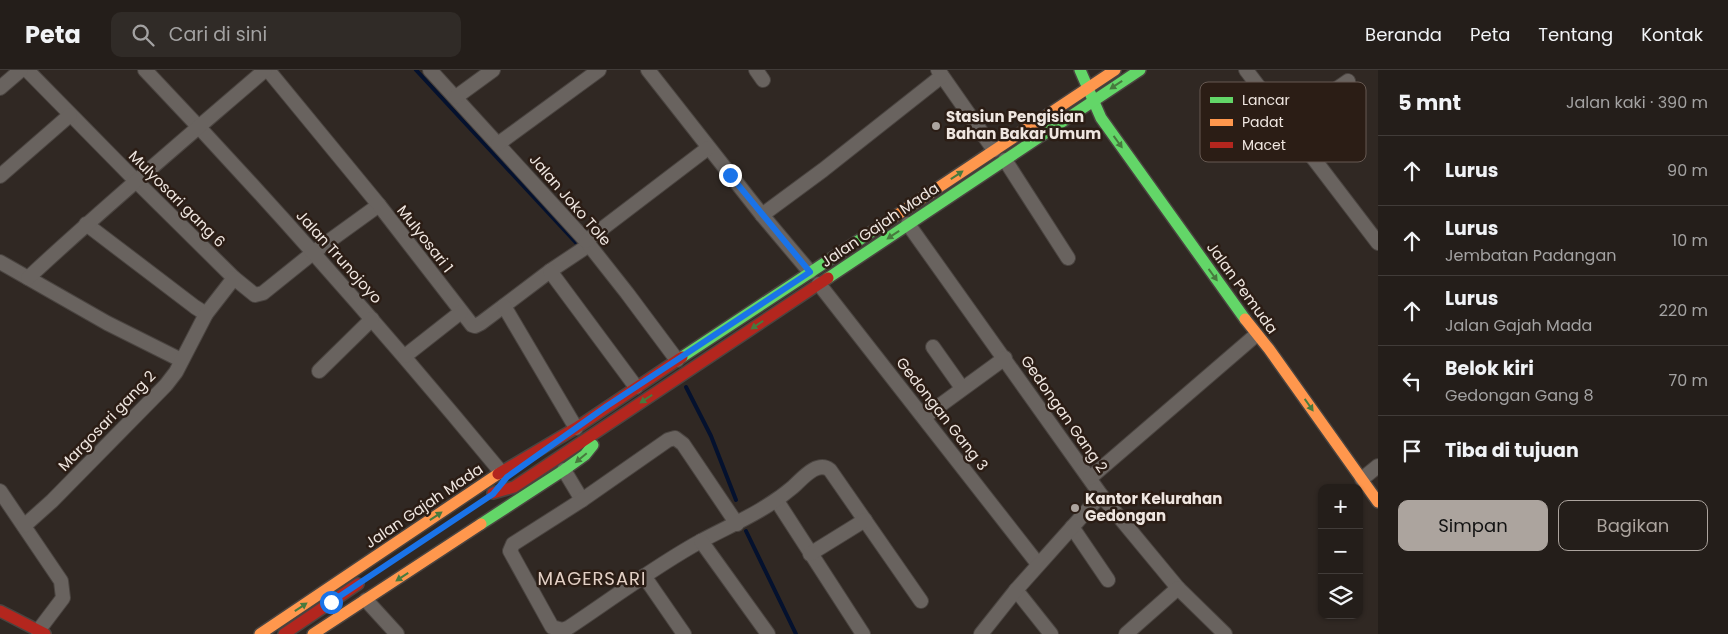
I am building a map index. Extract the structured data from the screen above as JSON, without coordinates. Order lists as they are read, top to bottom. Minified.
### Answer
{"streets":{"main road":["Jalan Gajah Mada","Jalan Pemuda"],"street":["Mulyosari gang 6","Jalan Joko Tole","Mulyosari 1","Jalan Trunojoyo","Gedongan Gang 3","Gedongan Gang 2","Margosari gang 2"]},"crossings":[["Mulyosari gang 6","Jalan Trunojoyo"],["Mulyosari gang 6","Margosari gang 2"],["Jalan Joko Tole","Jalan Gajah Mada"],["Jalan Joko Tole","Mulyosari 1"],["Jalan Gajah Mada","Jalan Trunojoyo"],["Jalan Gajah Mada","Jalan Pemuda"],["Jalan Gajah Mada","Gedongan Gang 3"],["Jalan Gajah Mada","Gedongan Gang 2"]],"one_way":["Jalan Pemuda"],"districts":["MAGERSARI"],"places":["Stasiun Pengisian Bahan Bakar Umum","Kantor Kelurahan Gedongan"],"legend":["Lancar","Padat","Macet"],"page":{"header":"Peta","search":"Cari di sini","nav":["Beranda","Peta","Tentang","Kontak"],"heading":["5 mnt","Jalan kaki · 390 m"],"list":[["Lurus","90 m"],["Lurus","Jembatan Padangan","10 m"],["Lurus","Jalan Gajah Mada","220 m"],["Belok kiri","Gedongan Gang 8","70 m"],"Tiba di tujuan"],"map_buttons":["+","−"],"buttons":["Simpan","Bagikan"]}}
